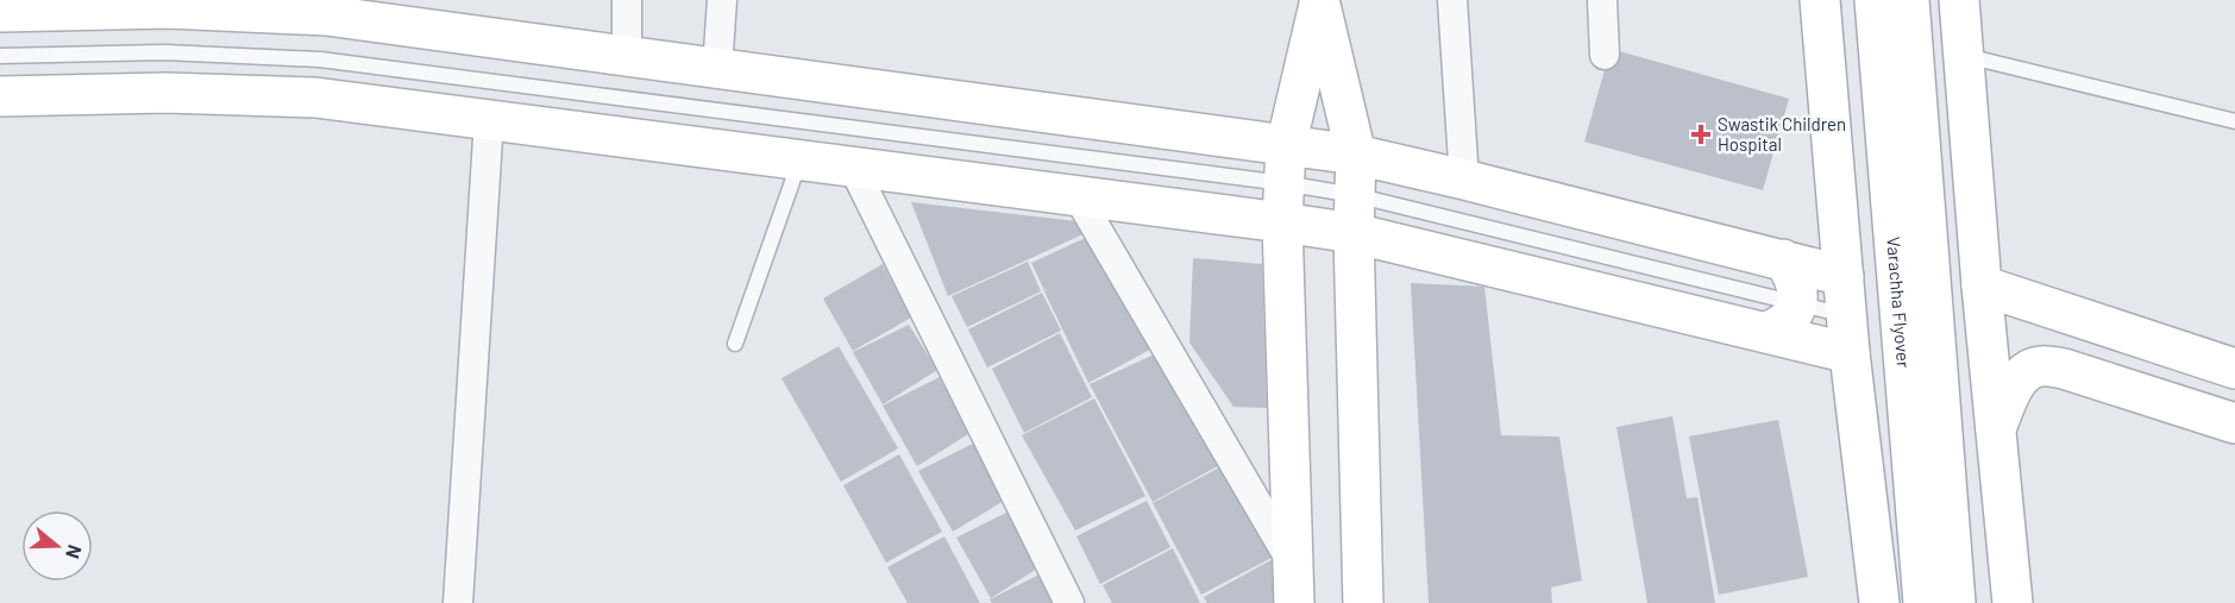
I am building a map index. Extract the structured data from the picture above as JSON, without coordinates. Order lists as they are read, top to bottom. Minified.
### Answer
{"streets":{"main road":["Varachha Flyover"]},"places":{"health":["Swastik Children Hospital"]},"north":"right"}
